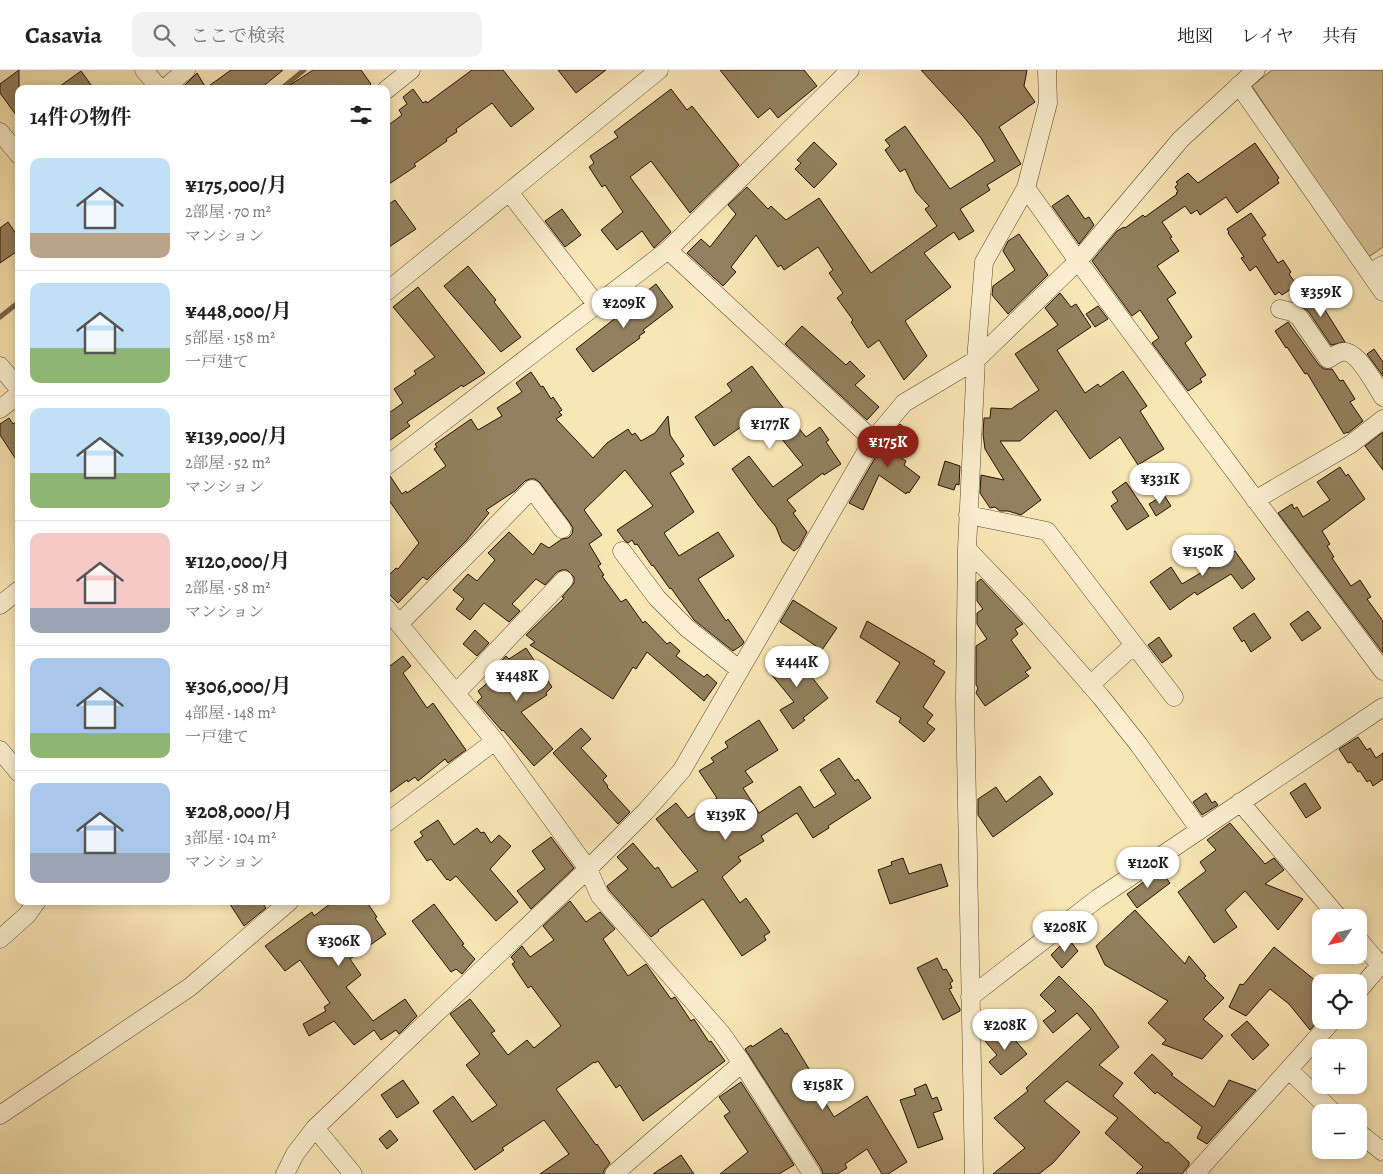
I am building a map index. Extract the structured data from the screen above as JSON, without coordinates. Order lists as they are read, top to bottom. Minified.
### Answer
{"north":"bottom left","page":{"header":"Casavia","search":"ここで検索","nav":["地図","レイヤ","共有"],"heading":"14件の物件","list":[{"name":"¥175,000/月","note":"2部屋 · 70 m² · マンション"},{"name":"¥448,000/月","note":"5部屋 · 158 m² · 一戸建て"},{"name":"¥139,000/月","note":"2部屋 · 52 m² · マンション"},{"name":"¥120,000/月","note":"2部屋 · 58 m² · マンション"},{"name":"¥306,000/月","note":"4部屋 · 148 m² · 一戸建て"},{"name":"¥208,000/月","note":"3部屋 · 104 m² · マンション"}],"price":["¥359K","¥209K","¥177K","¥175K","¥331K","¥150K","¥444K","¥448K","¥139K","¥120K","¥208K","¥306K","¥208K","¥158K"],"map_buttons":["+","−"]}}
